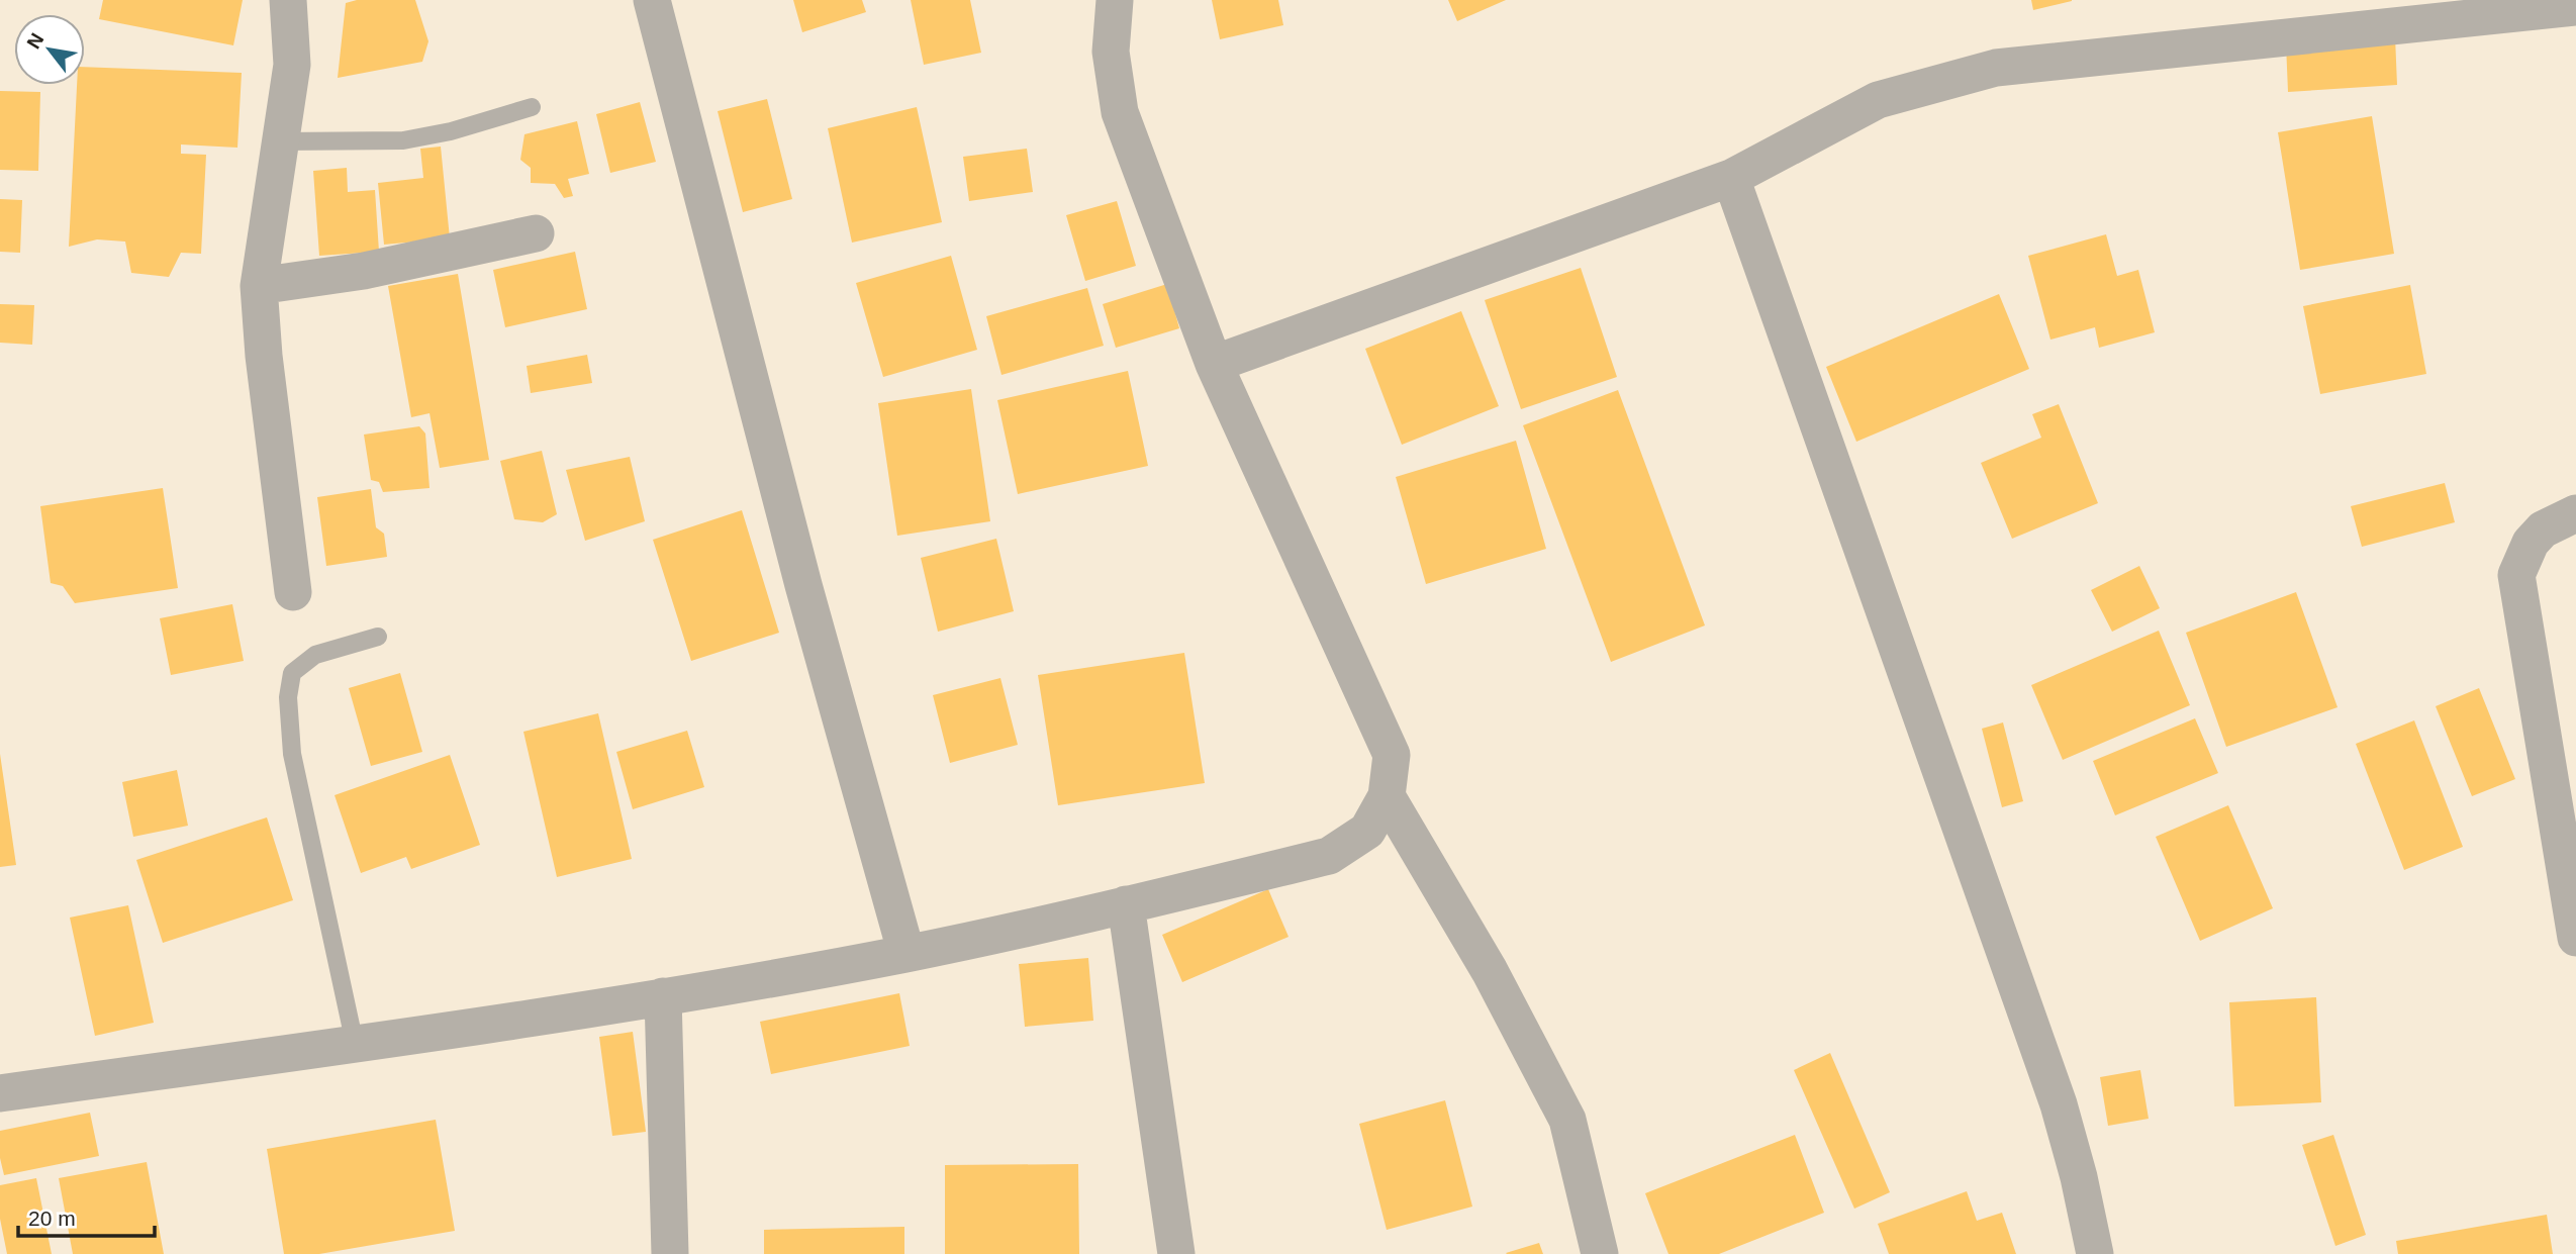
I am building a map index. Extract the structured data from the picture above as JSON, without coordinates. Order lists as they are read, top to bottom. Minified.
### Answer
{"scale_bar":"20 m","north":"top left"}
